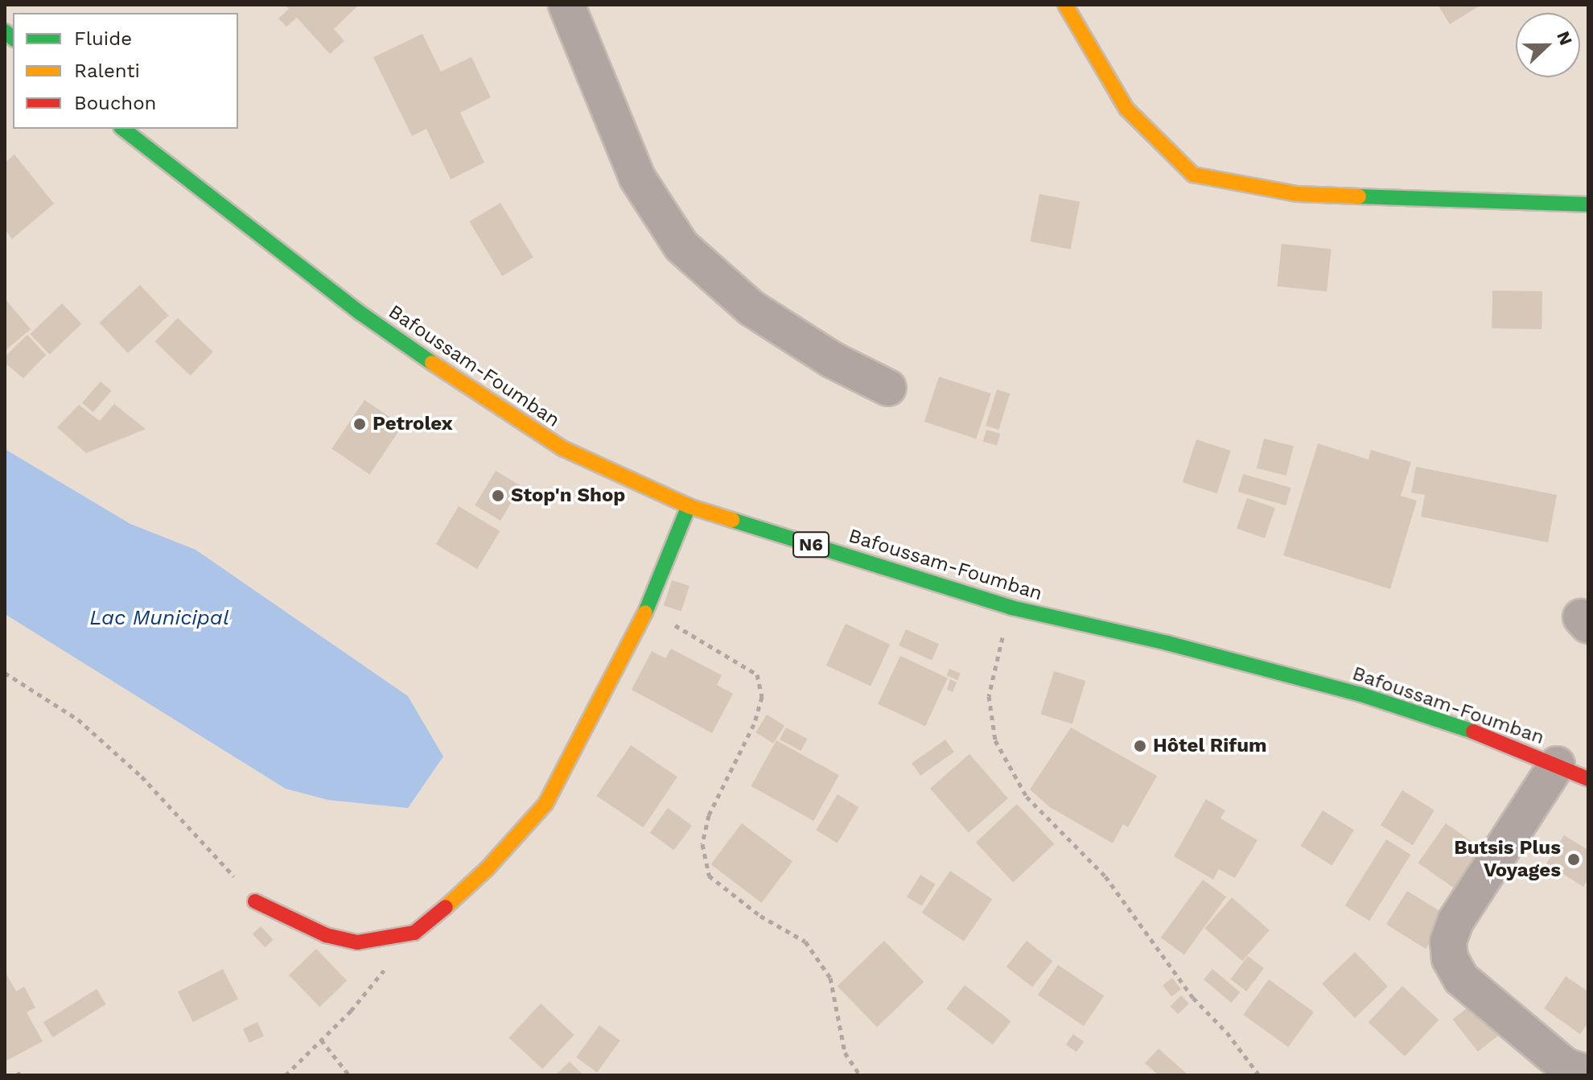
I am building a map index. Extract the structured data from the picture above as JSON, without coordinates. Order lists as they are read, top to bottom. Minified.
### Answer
{"streets":{"main road":["Bafoussam-Foumban","N6"]},"water":["Lac Municipal"],"places":["Petrolex","Stop'n Shop","Hôtel Rifum","Butsis Plus Voyages"],"legend":["Fluide","Ralenti","Bouchon"],"north":"right"}
